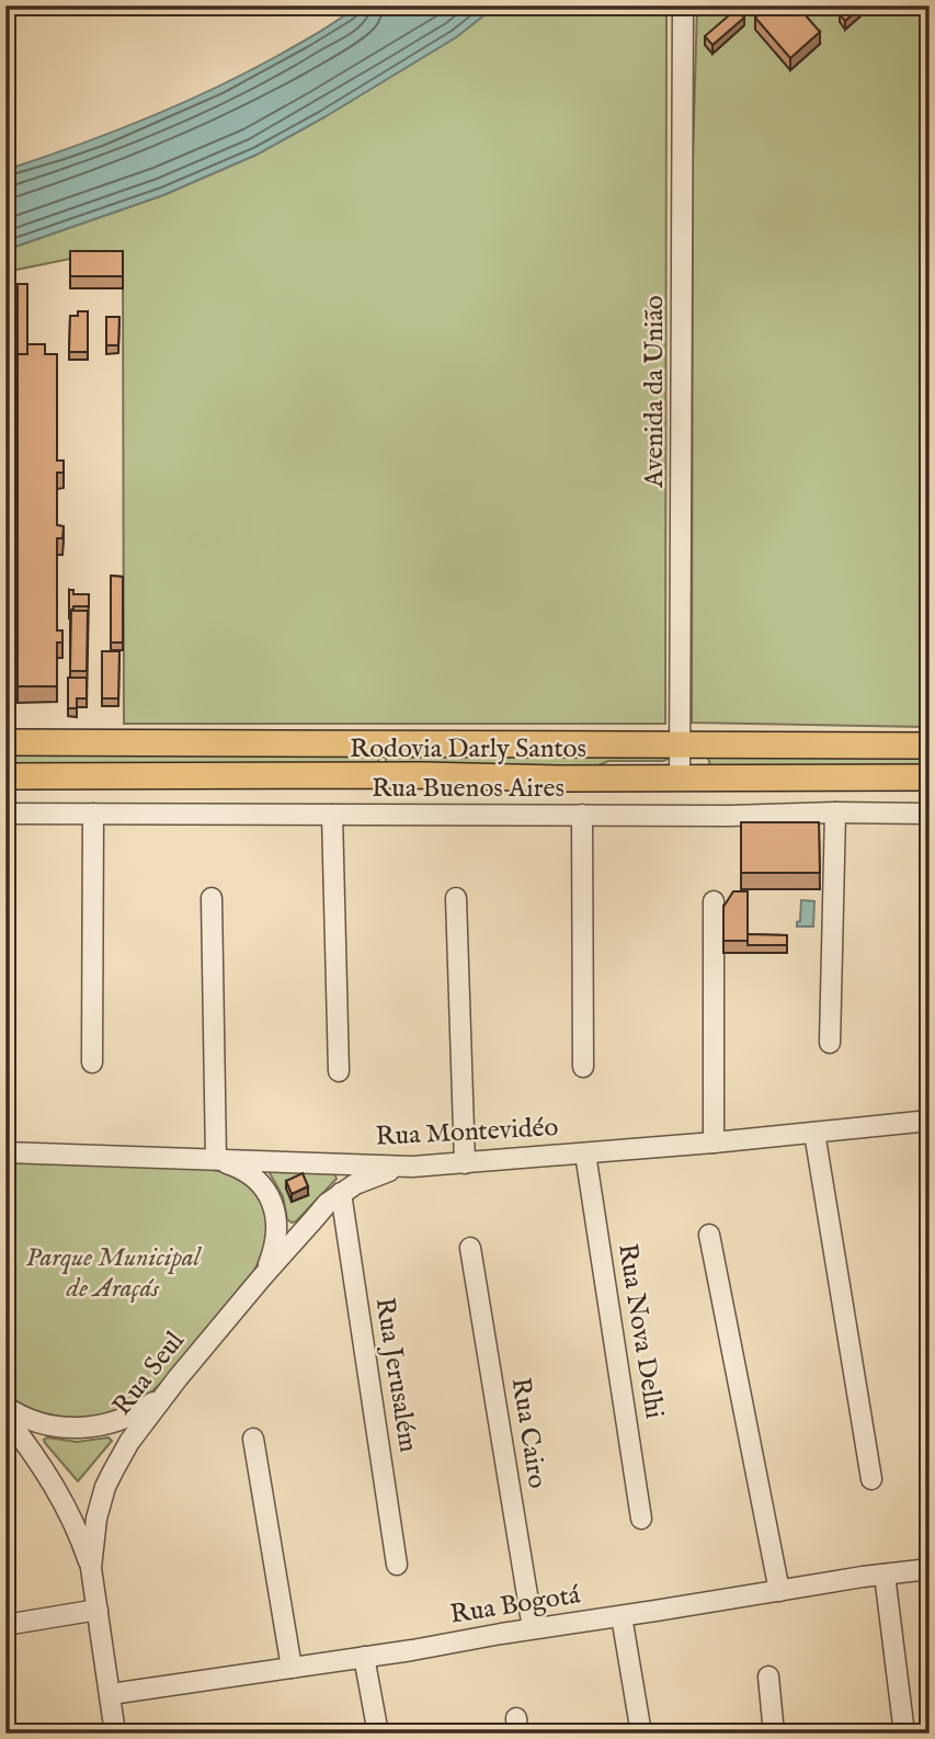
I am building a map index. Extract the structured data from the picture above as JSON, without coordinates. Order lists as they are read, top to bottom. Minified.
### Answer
{"streets":{"main road":["Rodovia Darly Santos"],"street":["Avenida da União","Rua Buenos Aires","Rua Montevidéo","Rua Nova Delhi","Rua Seul","Rua Jerusalém","Rua Cairo","Rua Bogotá"]},"crossings":[["Avenida da União","Rodovia Darly Santos"],["Rua Montevidéo","Rua Nova Delhi"],["Rua Montevidéo","Rua Seul"],["Rua Seul","Rua Jerusalém"],["Rua Cairo","Rua Bogotá"]],"parks":["Parque Municipal de Araçás"]}
